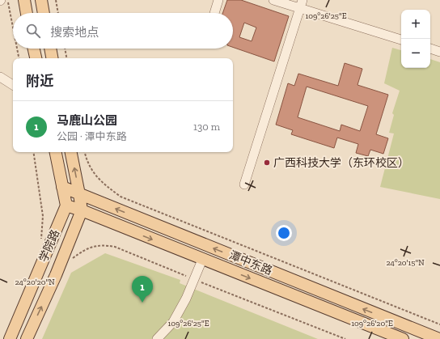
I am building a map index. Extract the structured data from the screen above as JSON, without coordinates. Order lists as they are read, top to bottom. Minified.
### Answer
{"streets":{"main road":["学院路","潭中东路"]},"crossings":[["学院路","潭中东路"]],"places":["广西科技大学（东环校区）"],"page":{"map_buttons":["+","−"],"search":"搜索地点","heading":"附近","list":[{"mark":"1","name":"马鹿山公园","note":"公园 · 潭中东路","value":"130 m"}],"pins":"1"},"coordinates":["109°26'25\"E","24°20'15\"N","24°20'20\"N","109°26'20\"E"]}
